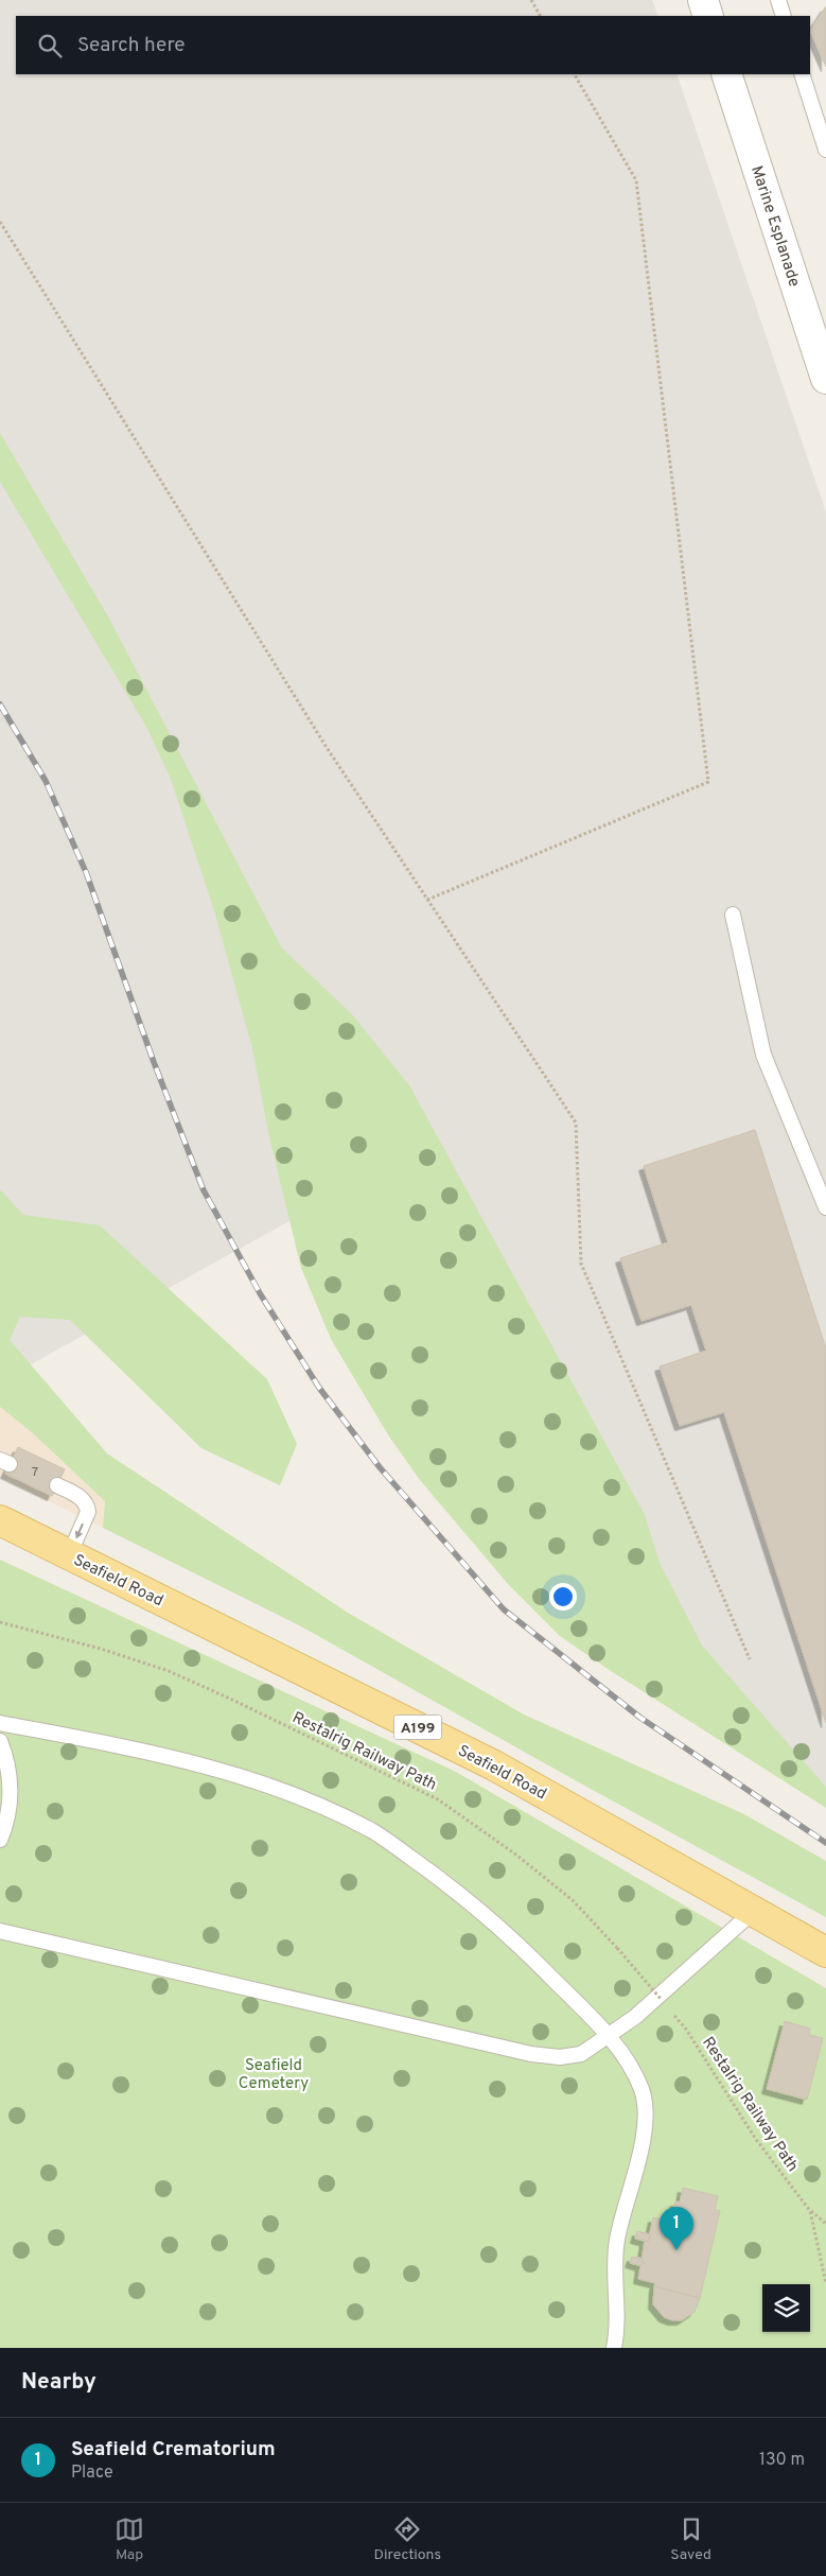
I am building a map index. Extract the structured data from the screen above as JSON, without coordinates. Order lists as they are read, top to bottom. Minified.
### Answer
{"streets":{"main road":["Seafield Road","A199"],"street":["Marine Esplanade"],"path":["Restalrig Railway Path"]},"parks":["Seafield Cemetery"],"house_numbers":["7"],"page":{"search":"Search here","pins":"1","heading":"Nearby","list":[{"mark":"1","name":"Seafield Crematorium","note":"Place","value":"130 m"}],"nav":["Map","Directions","Saved"]}}
